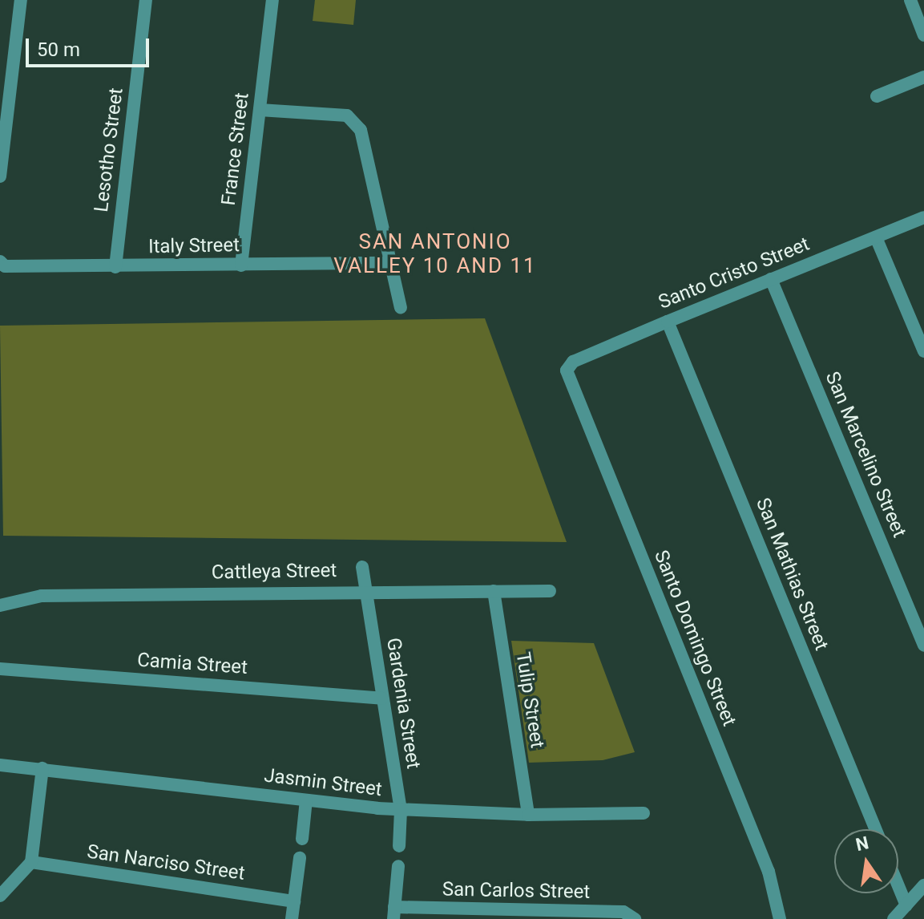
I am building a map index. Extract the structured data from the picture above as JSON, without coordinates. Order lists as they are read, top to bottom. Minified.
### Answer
{"streets":{"street":["France Street","Lesotho Street","Italy Street","Santo Cristo Street","San Marcelino Street","Cattleya Street","San Mathias Street","Santo Domingo Street","Camia Street","Tulip Street","Gardenia Street","Jasmin Street","San Narciso Street","San Carlos Street"]},"crossings":[["France Street","Italy Street"],["Lesotho Street","Italy Street"],["Santo Cristo Street","San Marcelino Street"],["Santo Cristo Street","San Mathias Street"],["Santo Cristo Street","Santo Domingo Street"],["Cattleya Street","Tulip Street"],["Cattleya Street","Gardenia Street"],["Camia Street","Gardenia Street"],["Tulip Street","Jasmin Street"],["Gardenia Street","Jasmin Street"]],"districts":["SAN ANTONIO VALLEY 10 AND 11"],"scale_bar":"50 m","north":"top"}
